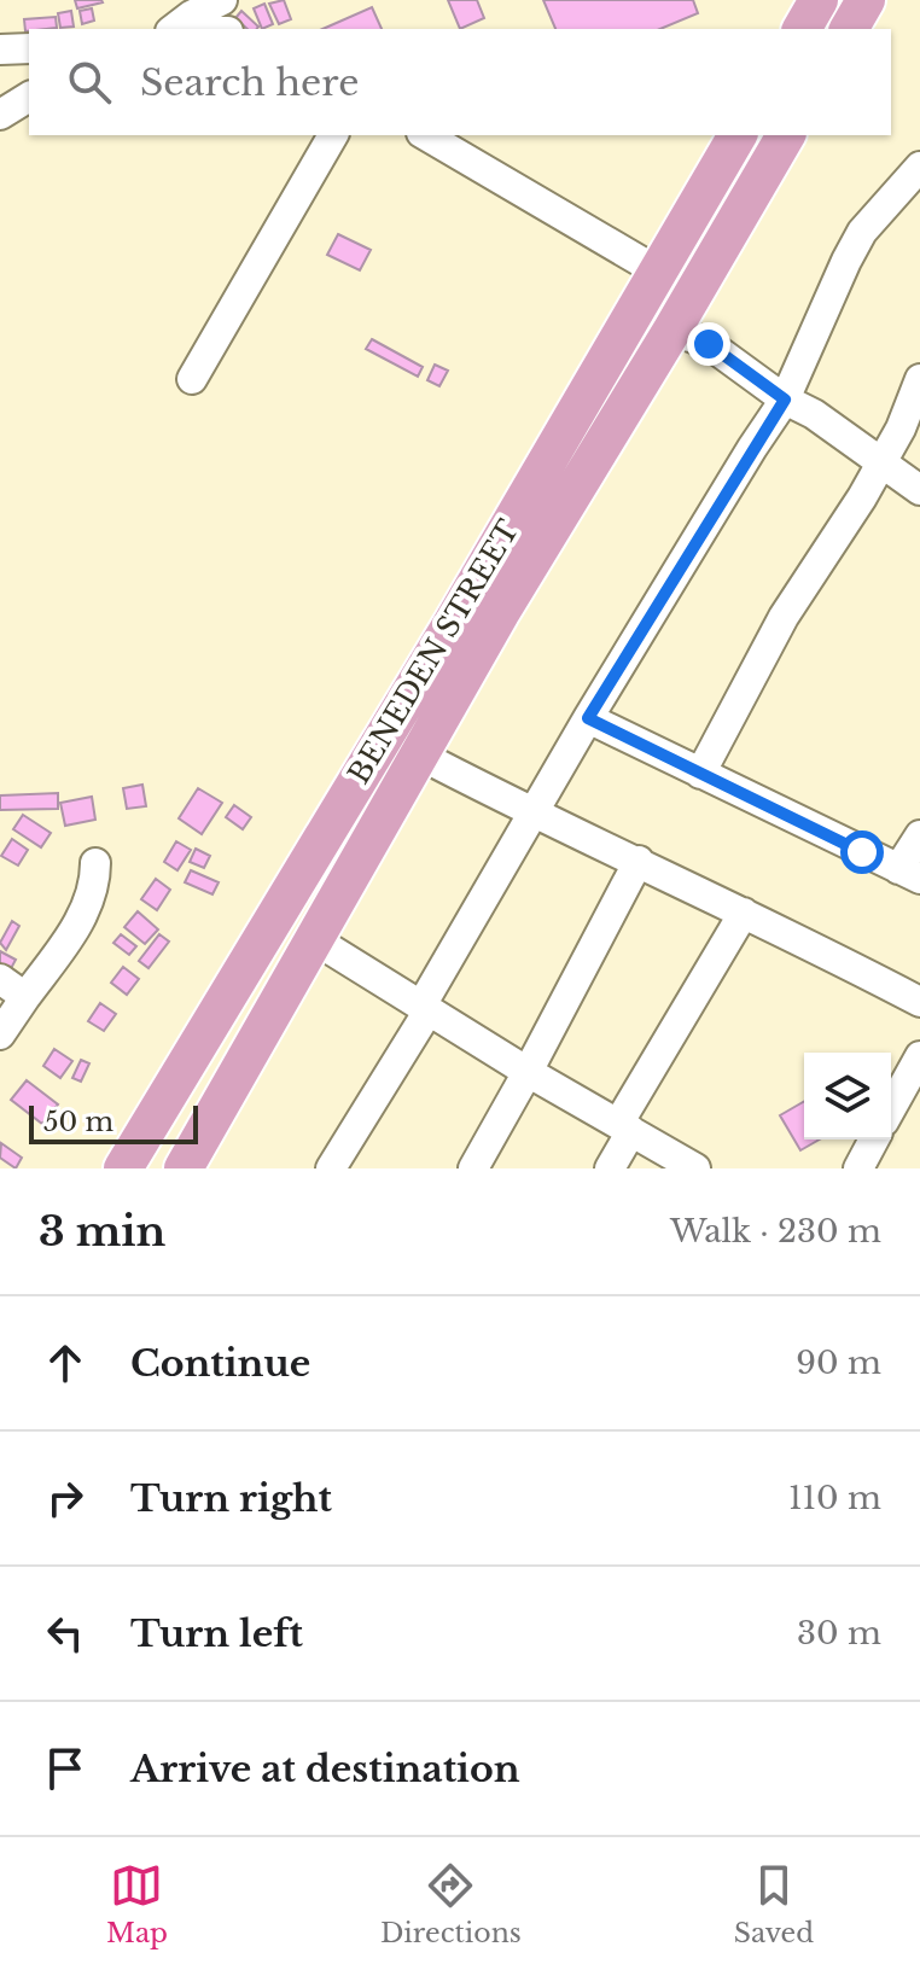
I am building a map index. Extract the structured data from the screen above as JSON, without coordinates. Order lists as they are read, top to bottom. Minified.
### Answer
{"streets":{"main road":["BENEDEN STREET"]},"scale_bar":"50 m","page":{"search":"Search here","scale":"50 m","heading":["3 min","Walk · 230 m"],"list":[["Continue","90 m"],["Turn right","110 m"],["Turn left","30 m"],"Arrive at destination"],"nav":["Map","Directions","Saved"]}}
